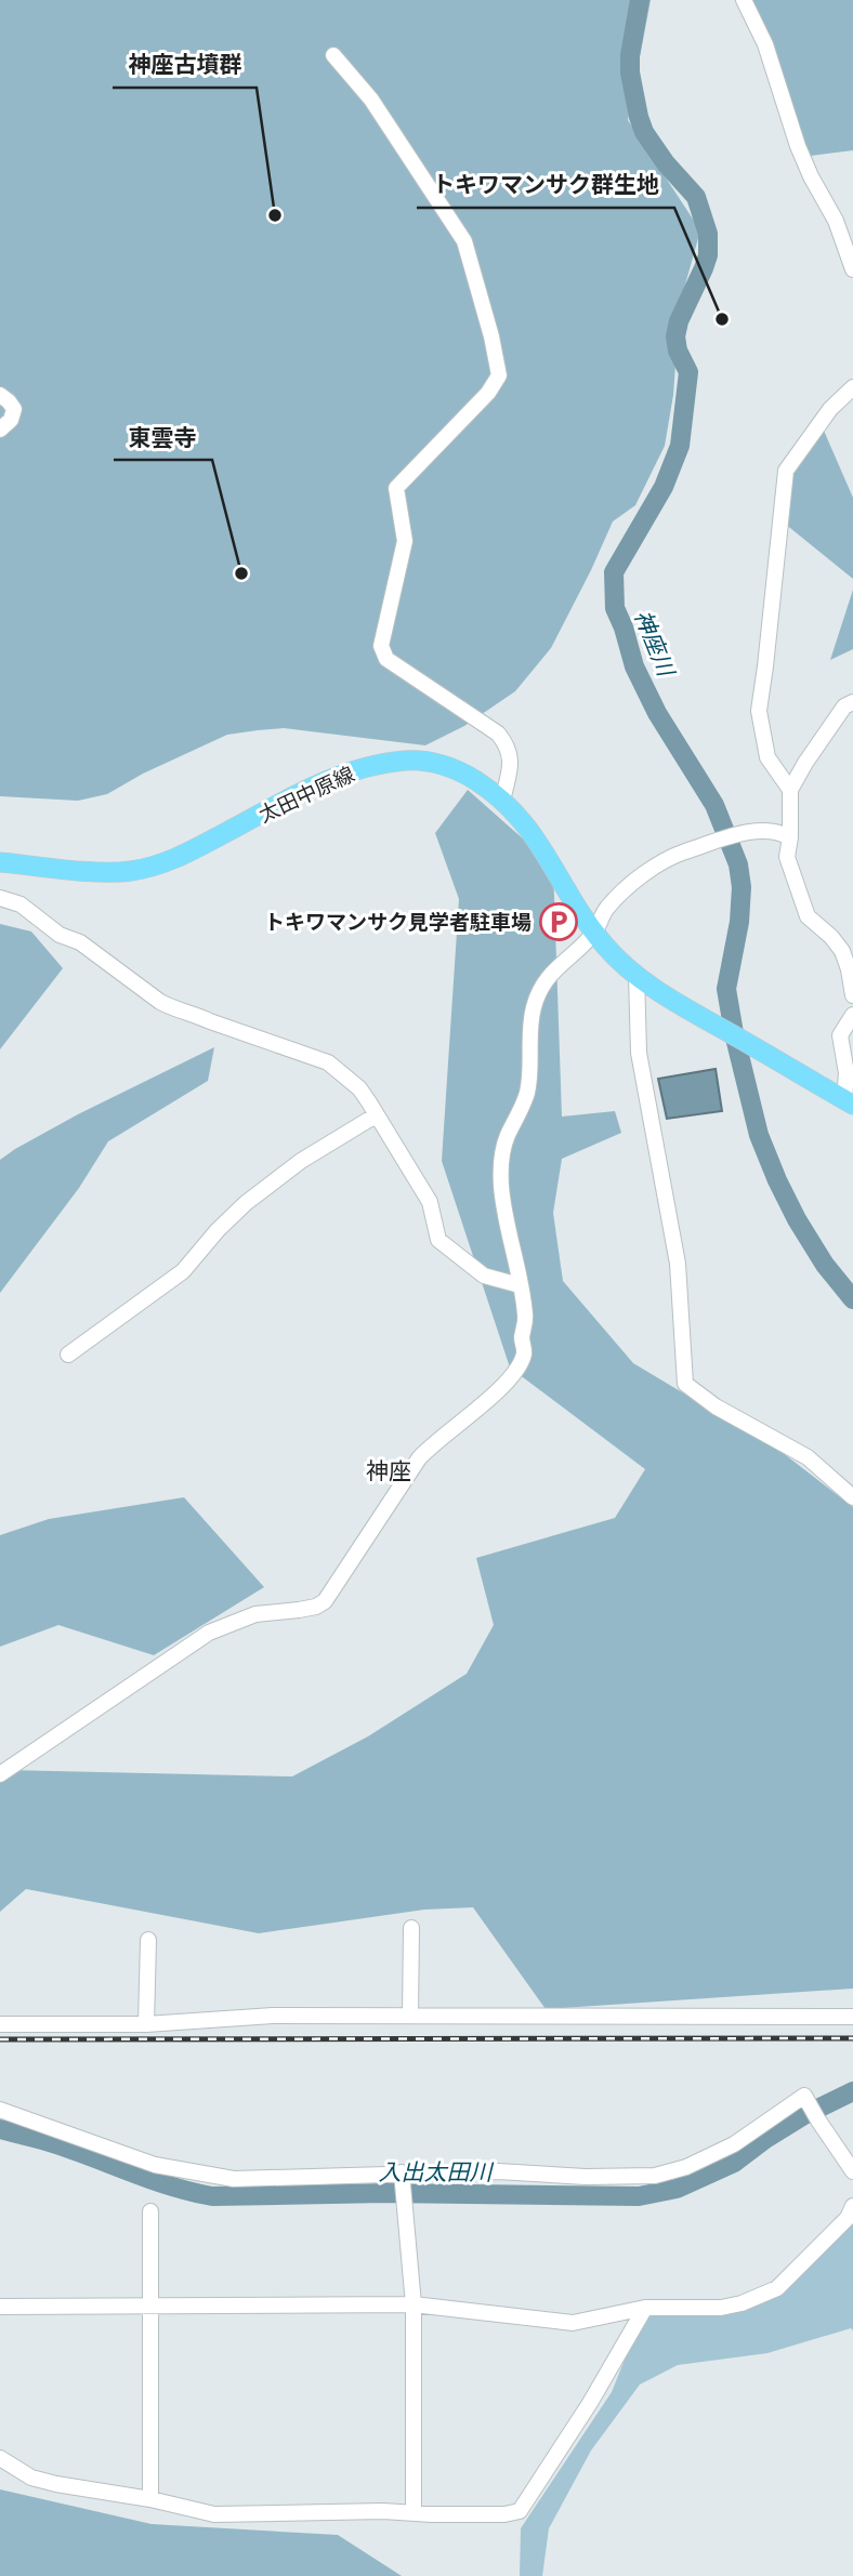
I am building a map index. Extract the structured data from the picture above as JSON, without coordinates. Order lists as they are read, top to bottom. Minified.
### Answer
{"streets":{"main road":["太田中原線"]},"districts":["神座"],"water":["神座川","入出太田川"],"places":{"other":["神座古墳群","トキワマンサク群生地","東雲寺"],"parking":["トキワマンサク見学者駐車場"]}}
